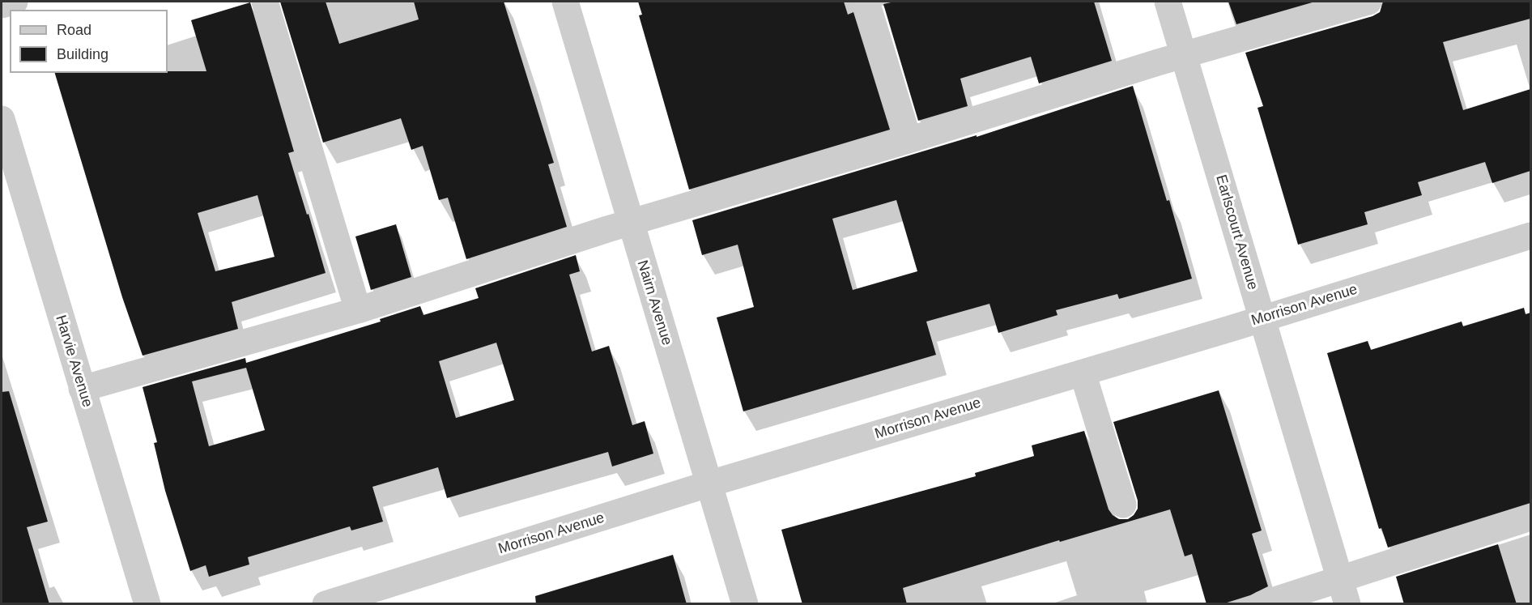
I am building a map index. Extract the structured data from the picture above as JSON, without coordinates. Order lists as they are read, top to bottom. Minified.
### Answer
{"streets":{"street":["Earlscourt Avenue","Nairn Avenue","Morrison Avenue","Harvie Avenue"]},"crossings":[["Earlscourt Avenue","Morrison Avenue"],["Nairn Avenue","Morrison Avenue"]],"legend":["Road","Building"]}
